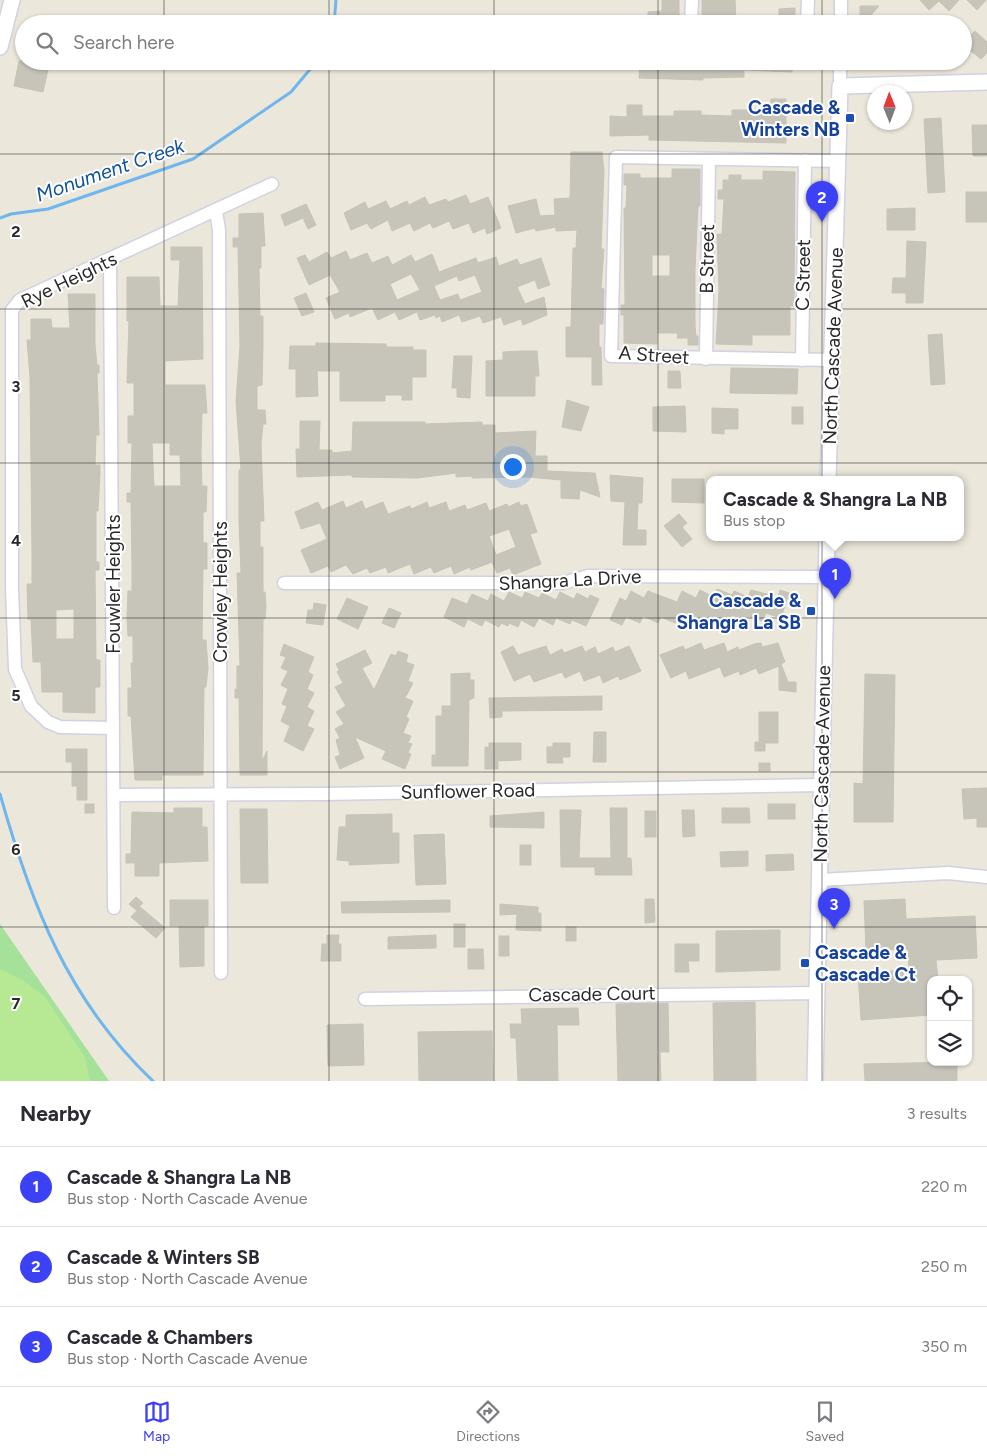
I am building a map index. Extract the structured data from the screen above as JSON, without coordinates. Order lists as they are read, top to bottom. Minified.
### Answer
{"streets":{"street":["B Street","C Street","Rye Heights","North Cascade Avenue","A Street","Shangra La Drive","Fouwler Heights","Crowley Heights","Sunflower Road","Cascade Court"]},"crossings":[["B Street","A Street"],["C Street","A Street"],["Rye Heights","Fouwler Heights"],["Rye Heights","Crowley Heights"],["North Cascade Avenue","A Street"],["North Cascade Avenue","Shangra La Drive"],["North Cascade Avenue","Sunflower Road"],["North Cascade Avenue","Cascade Court"],["Fouwler Heights","Sunflower Road"],["Crowley Heights","Sunflower Road"]],"water":["Monument Creek"],"places":{"transit":["Cascade & Winters NB","Cascade & Shangra La SB","Cascade & Cascade Ct"]},"north":"top","page":{"search":"Search here","pins":["2","1","3"],"popup":["Cascade & Shangra La NB","Bus stop"],"heading":["Nearby","3 results"],"list":[{"mark":"1","name":"Cascade & Shangra La NB","note":"Bus stop · North Cascade Avenue","value":"220 m"},{"mark":"2","name":"Cascade & Winters SB","note":"Bus stop · North Cascade Avenue","value":"250 m"},{"mark":"3","name":"Cascade & Chambers","note":"Bus stop · North Cascade Avenue","value":"350 m"}],"nav":["Map","Directions","Saved"]},"grid":{"rows":["2","3","4","5","6","7"]}}
